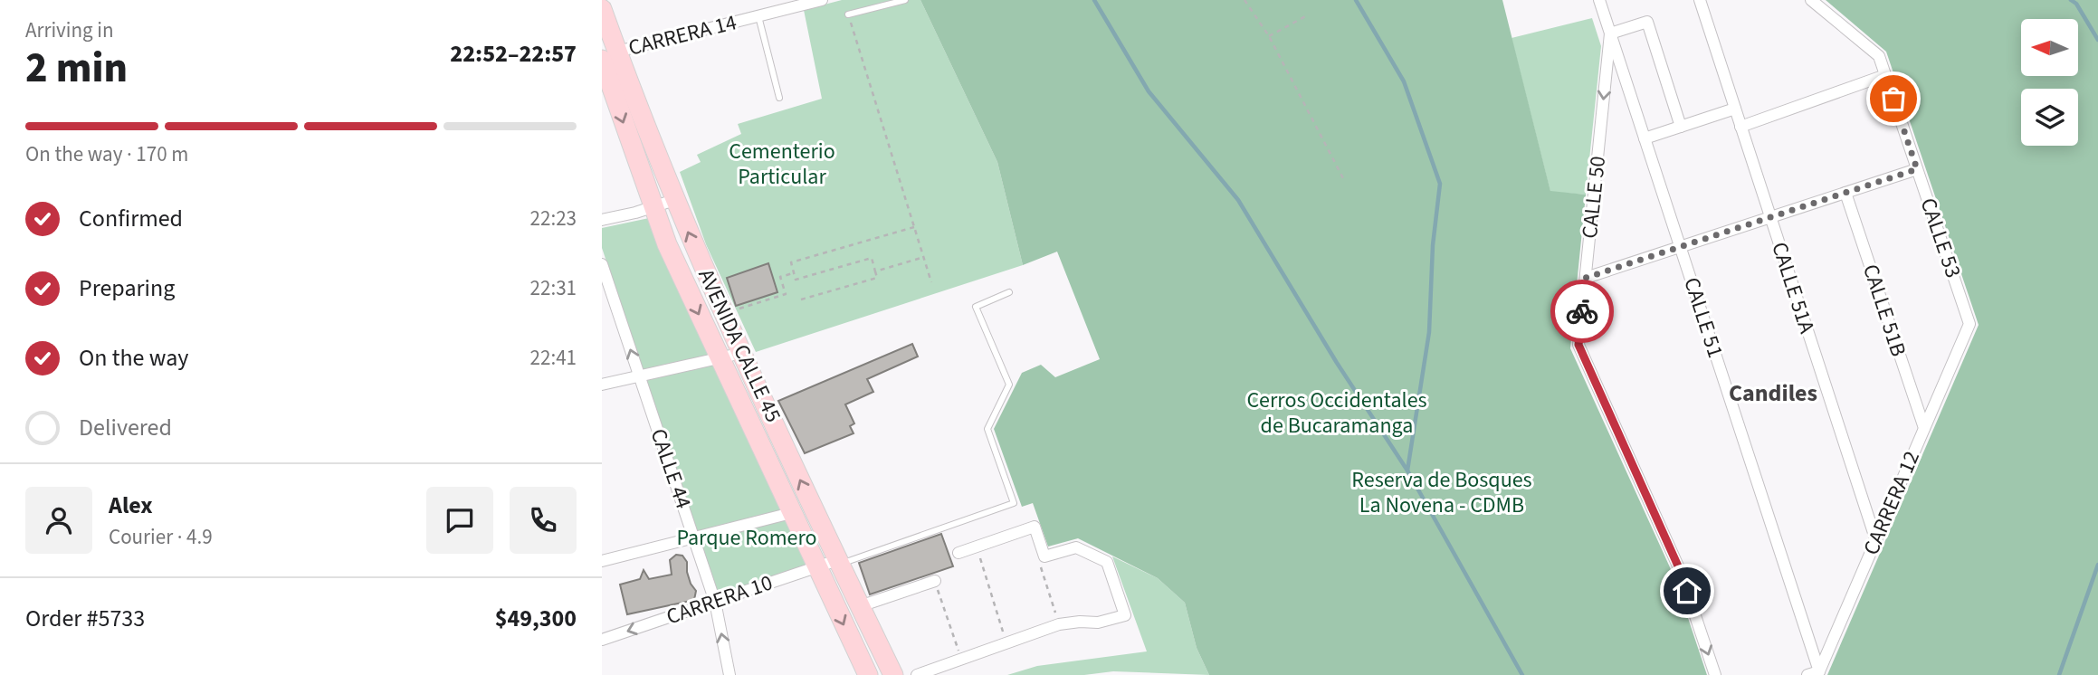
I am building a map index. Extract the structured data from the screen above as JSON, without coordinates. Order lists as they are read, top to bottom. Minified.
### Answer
{"streets":{"main road":["AVENIDA CALLE 45"],"street":["CARRERA 14","CALLE 50","CALLE 53","CALLE 51A","CALLE 51B","CALLE 51","CALLE 44","CARRERA 12","CARRERA 10"]},"crossings":[["CARRERA 14","AVENIDA CALLE 45"],["CALLE 50","CALLE 51"],["CALLE 53","CARRERA 12"],["CALLE 51A","CARRERA 12"],["CALLE 51B","CARRERA 12"],["CALLE 51","CARRERA 12"],["AVENIDA CALLE 45","CARRERA 10"],["CALLE 44","CARRERA 10"]],"one_way":["CALLE 50","CALLE 44"],"districts":["Candiles"],"parks":["Cementerio Particular","Cerros Occidentales de Bucaramanga","Reserva de Bosques La Novena - CDMB","Parque Romero"],"north":"left","page":{"heading":["2 min","Arriving in","22:52–22:57"],"panel":["Alex","Courier · 4.9","Order #5733","$49,300"],"bar":"On the way · 170 m","list":[["Confirmed","22:23"],["Preparing","22:31"],["On the way","22:41"],"Delivered"]}}
